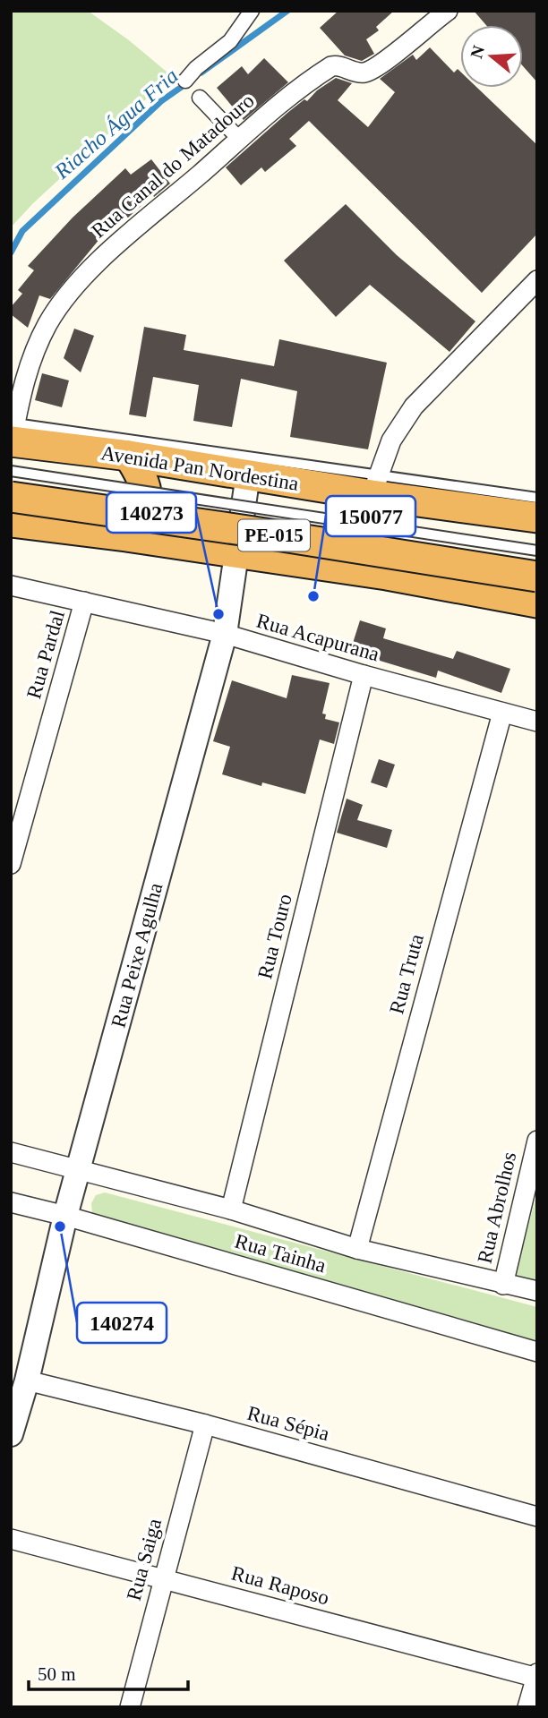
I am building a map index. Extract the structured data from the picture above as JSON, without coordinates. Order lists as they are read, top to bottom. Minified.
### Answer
{"streets":{"highway":["Avenida Pan Nordestina","PE-015"],"street":["Rua Canal do Matadouro","Rua Acapurana","Rua Pardal","Rua Touro","Rua Peixe Agulha","Rua Truta","Rua Abrolhos","Rua Tainha","Rua Sépia","Rua Saiga","Rua Raposo"]},"crossings":[["Rua Canal do Matadouro","Avenida Pan Nordestina"],["Avenida Pan Nordestina","Rua Peixe Agulha"],["PE-015","Rua Peixe Agulha"],["Rua Acapurana","Rua Pardal"],["Rua Acapurana","Rua Touro"],["Rua Acapurana","Rua Peixe Agulha"],["Rua Acapurana","Rua Truta"],["Rua Touro","Rua Tainha"],["Rua Peixe Agulha","Rua Tainha"],["Rua Peixe Agulha","Rua Sépia"],["Rua Truta","Rua Tainha"],["Rua Abrolhos","Rua Tainha"],["Rua Sépia","Rua Saiga"],["Rua Saiga","Rua Raposo"]],"water":["Riacho Água Fria"],"places":["150077","140273","140274"],"scale_bar":"50 m","north":"left"}
